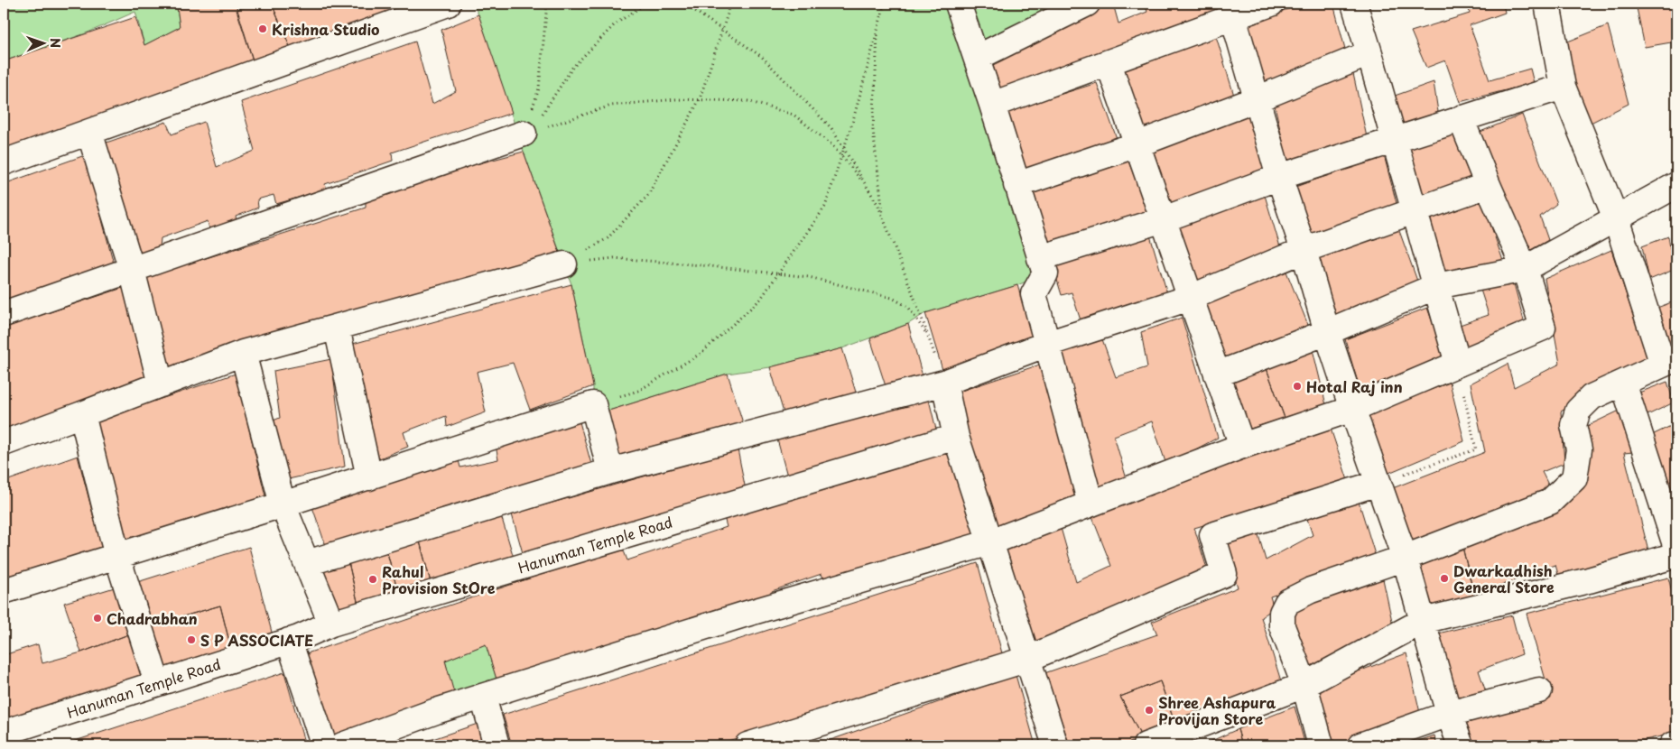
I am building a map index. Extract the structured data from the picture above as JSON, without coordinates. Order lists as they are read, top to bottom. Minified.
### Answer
{"streets":{"street":["Hanuman Temple Road"]},"places":["Krishna Studio","Hotal Raj inn","Dwarkadhish General Store","Rahul Provision StOre","Chadrabhan","S P ASSOCIATE","Shree Ashapura Provijan Store"],"north":"right"}
